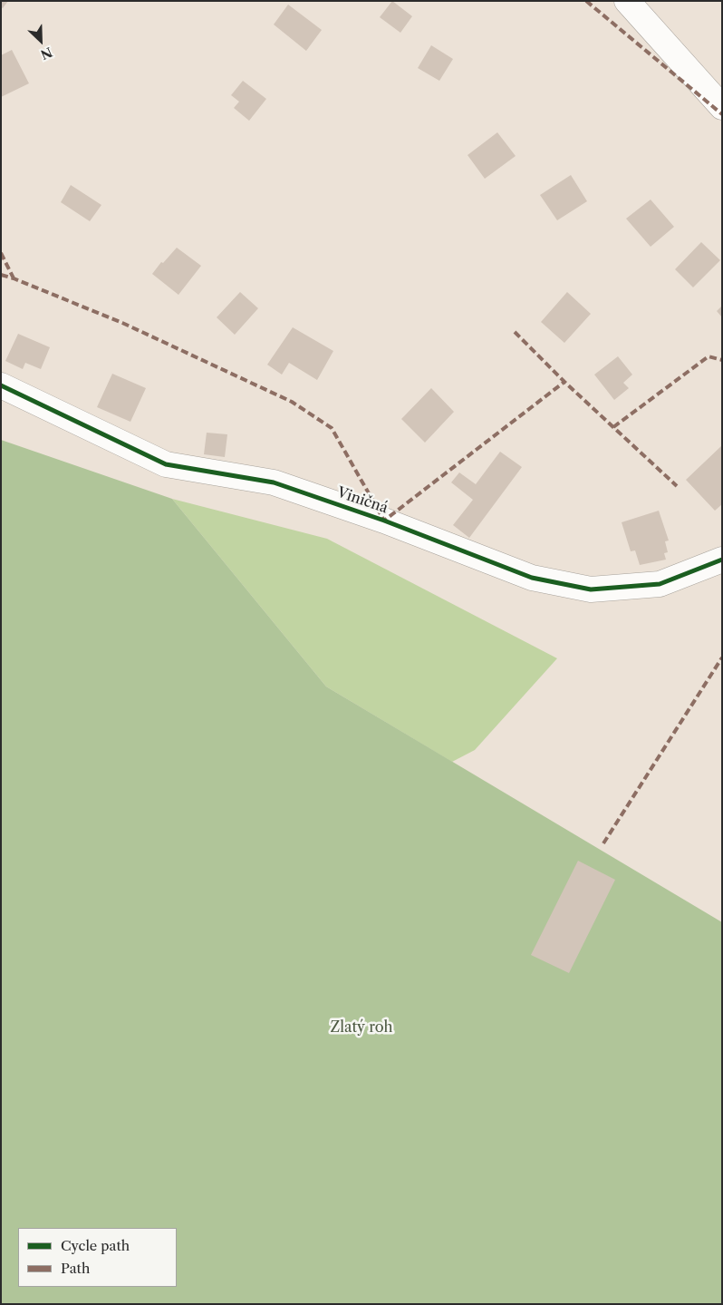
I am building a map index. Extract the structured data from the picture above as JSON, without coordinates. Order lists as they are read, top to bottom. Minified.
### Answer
{"streets":{"lane":["Viničná"]},"parks":["Zlatý roh"],"legend":["Cycle path","Path"],"north":"bottom right"}
